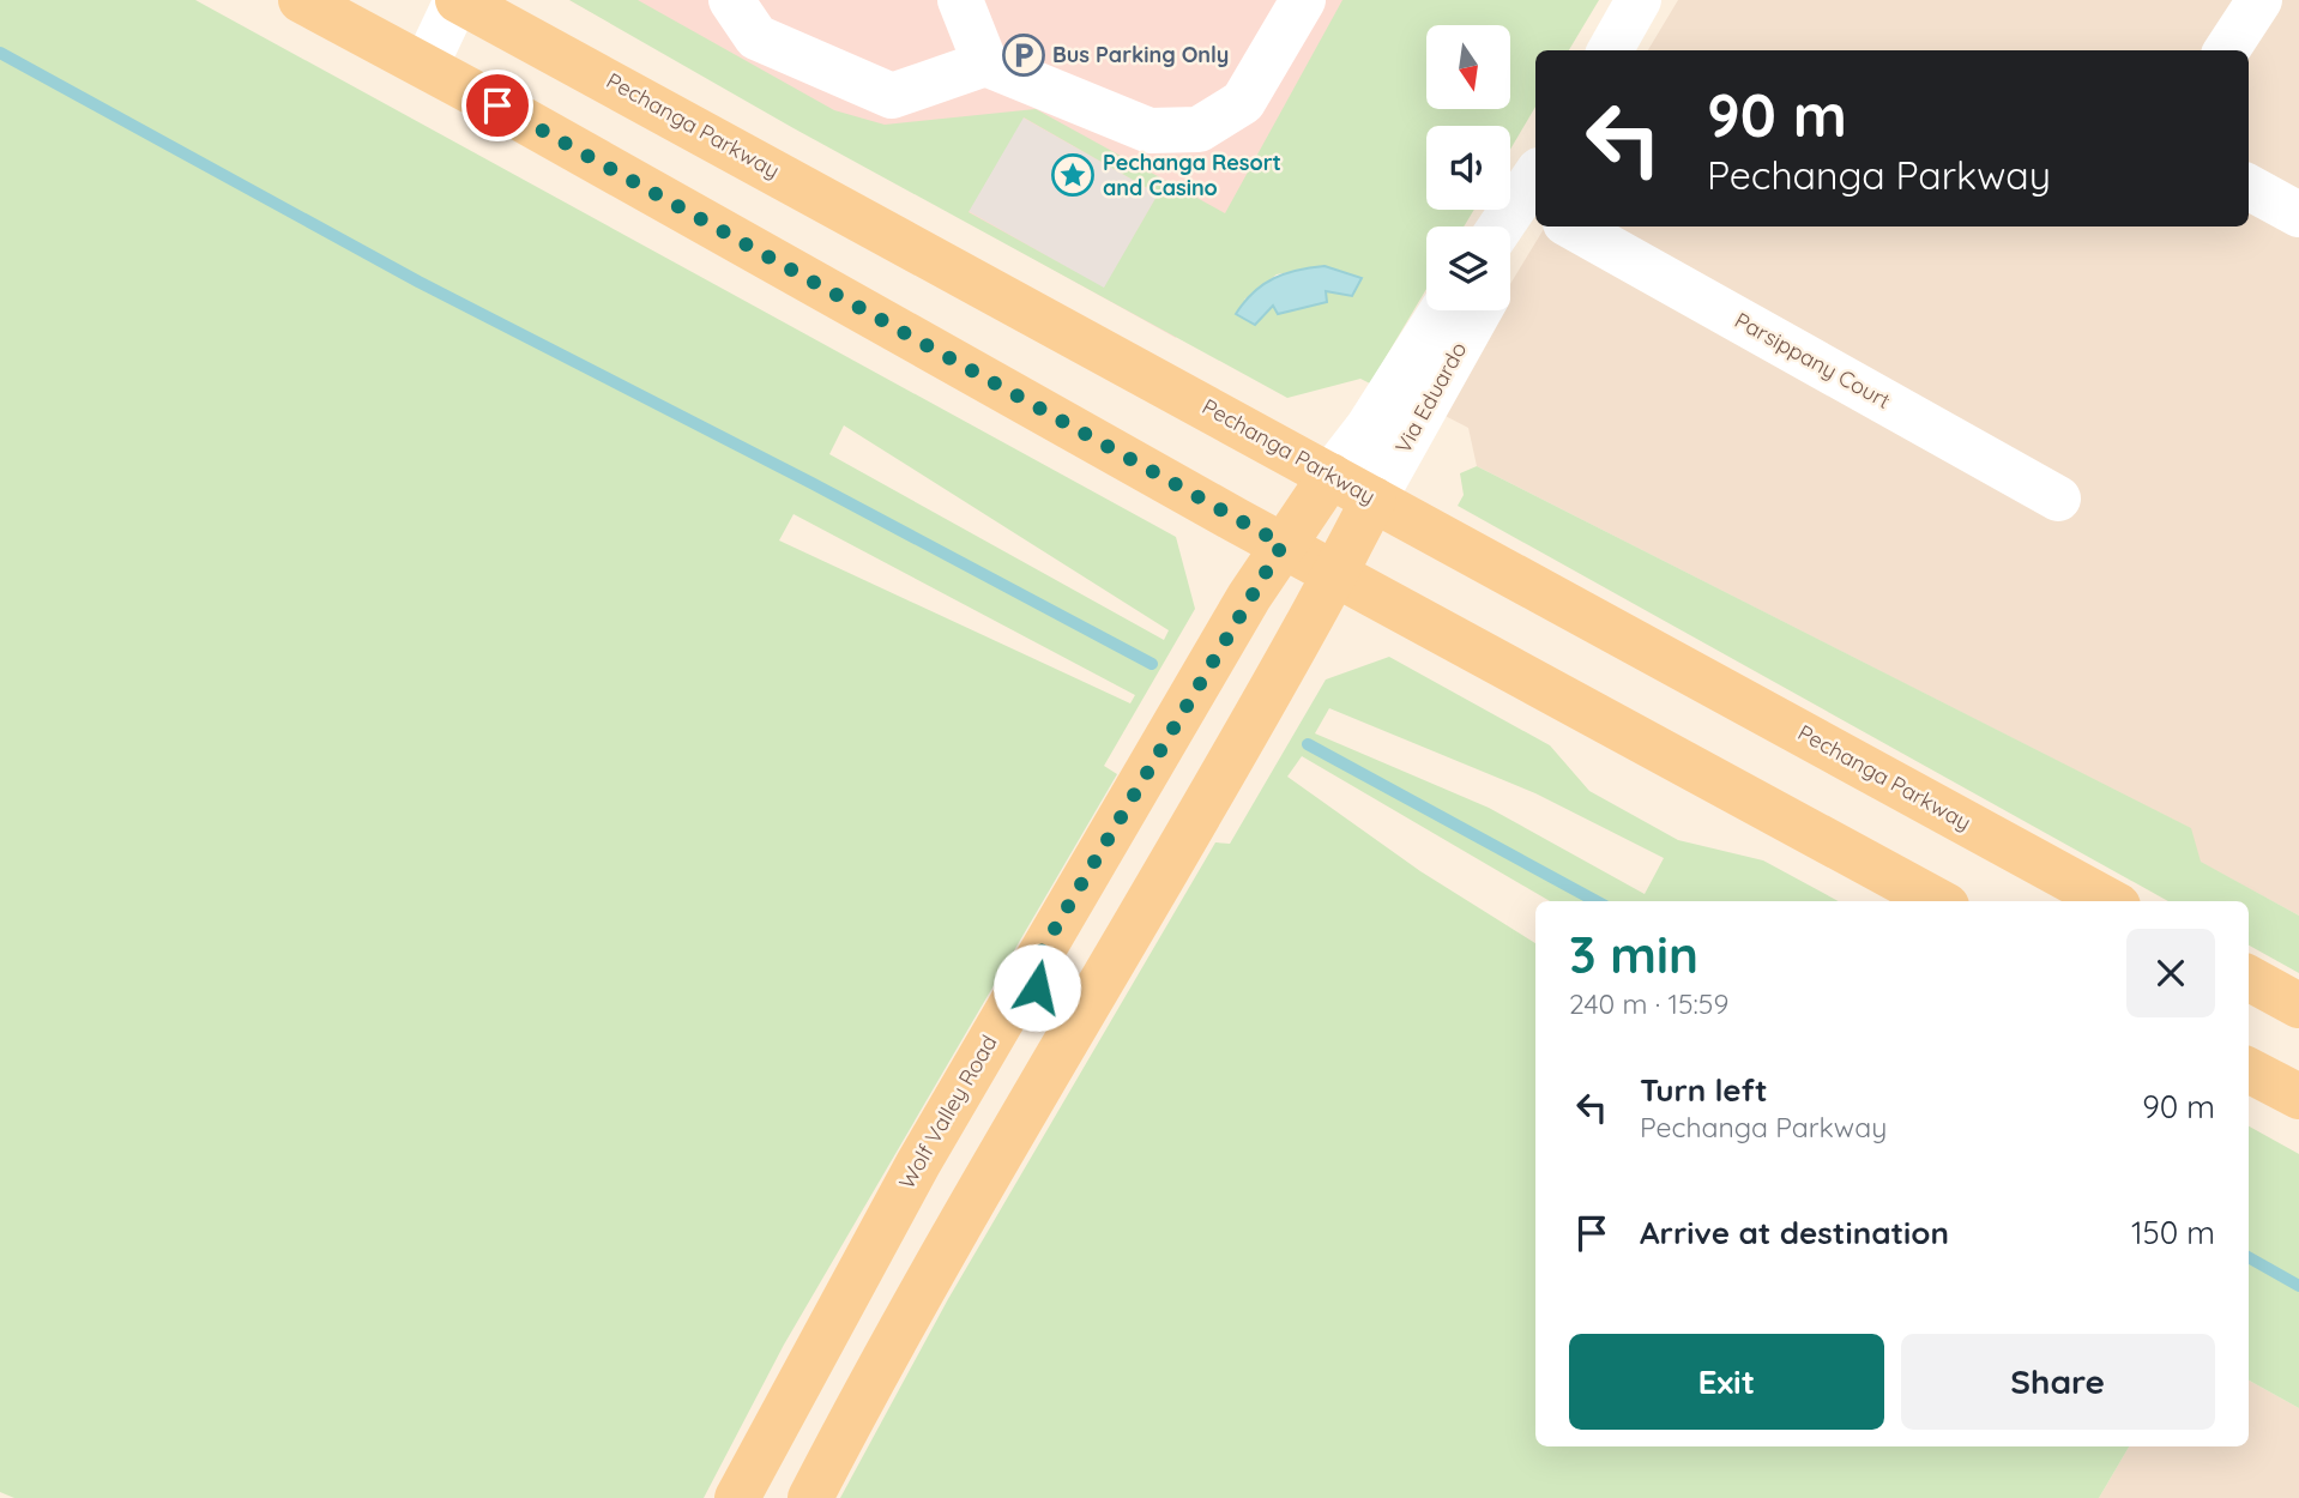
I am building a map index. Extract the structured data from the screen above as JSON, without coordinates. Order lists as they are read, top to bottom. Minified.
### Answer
{"streets":{"main road":["Pechanga Parkway","Wolf Valley Road"],"street":["Parsippany Court","Via Eduardo"]},"crossings":[["Pechanga Parkway","Via Eduardo"],["Pechanga Parkway","Wolf Valley Road"],["Via Eduardo","Wolf Valley Road"]],"places":{"parking":["Bus Parking Only"],"place":["Pechanga Resort and Casino"]},"north":"bottom","page":{"turn":["90 m","Pechanga Parkway"],"heading":["3 min","240 m · 15:59"],"list":[{"name":"Turn left","note":"Pechanga Parkway","value":"90 m"},{"name":"Arrive at destination","value":"150 m"}],"buttons":["Exit","Share"]}}
